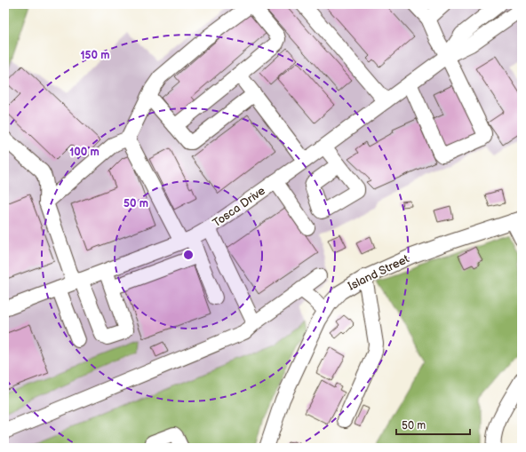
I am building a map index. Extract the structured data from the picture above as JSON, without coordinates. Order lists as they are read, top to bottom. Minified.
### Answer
{"streets":{"street":["Tosca Drive","Island Street"]},"scale_bar":"50 m","rings":["150 m","100 m","50 m"]}
